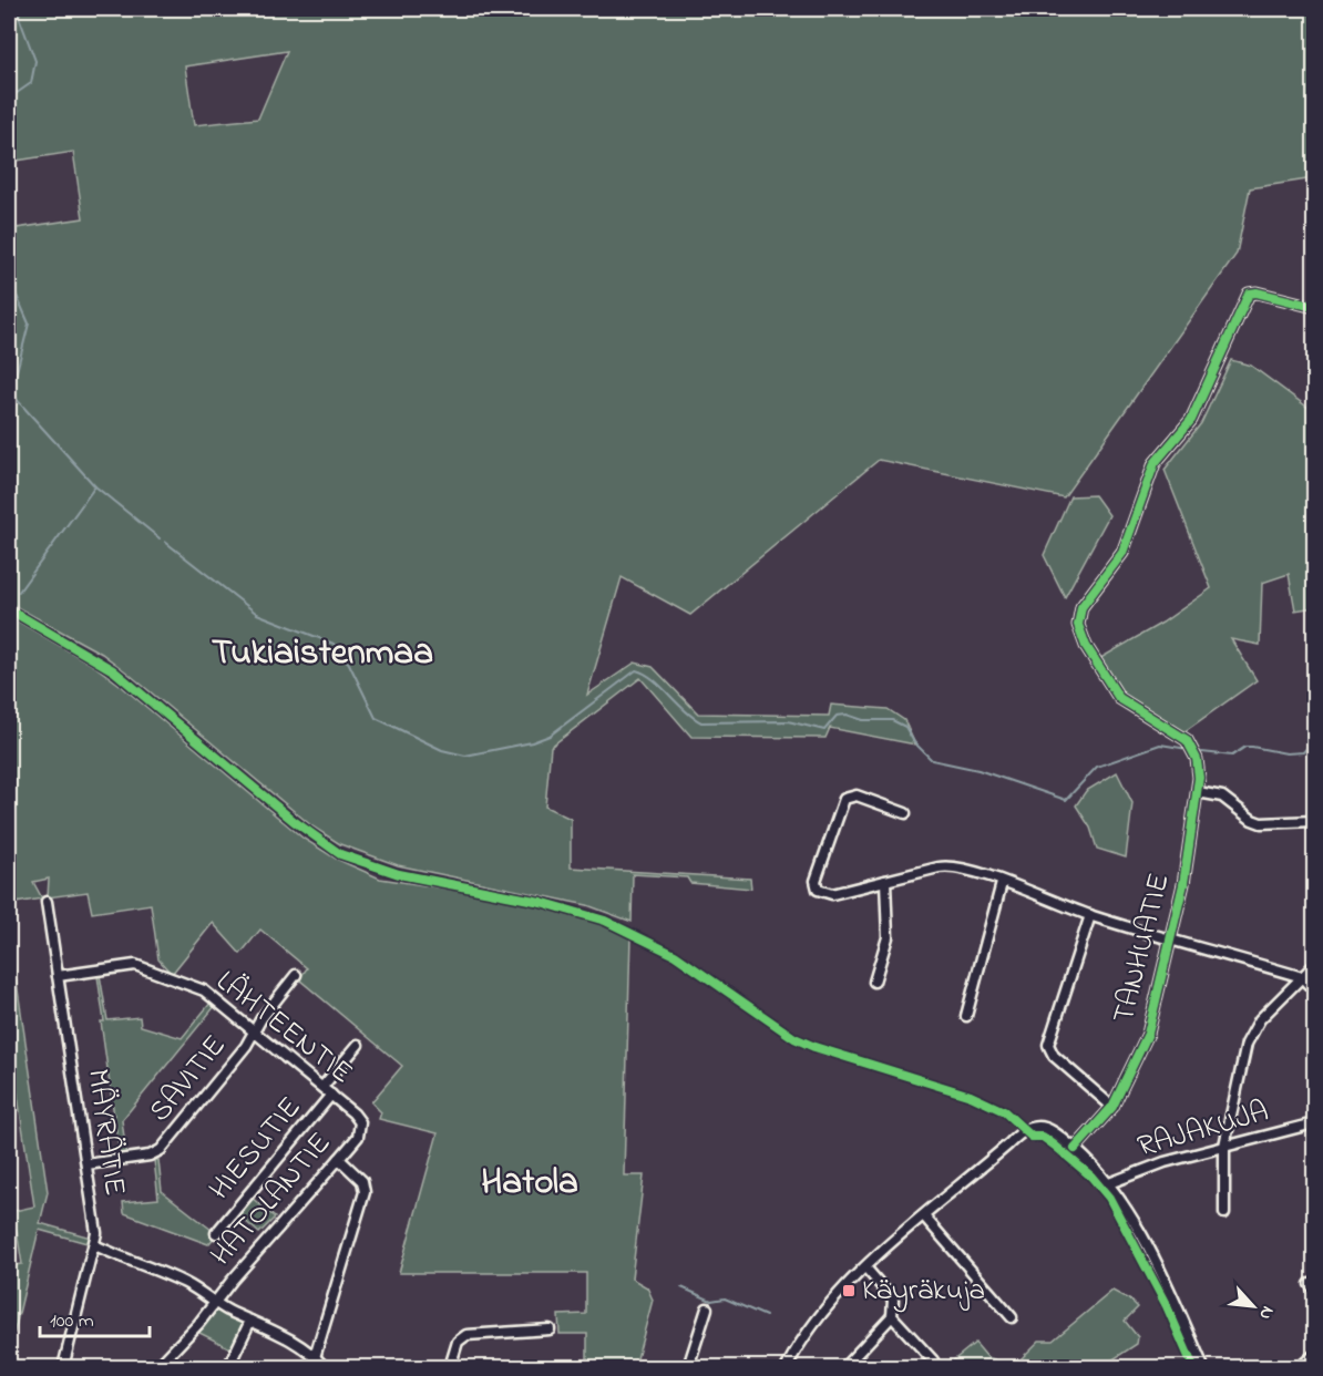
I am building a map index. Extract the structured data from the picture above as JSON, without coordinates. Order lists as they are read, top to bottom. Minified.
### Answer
{"streets":{"street":["TANHUATIE","LÄHTEENTIE","SAVITIE","RAJAKUJA","MÄYRÄTIE","HIESUTIE","HATOLANTIE"]},"crossings":[["LÄHTEENTIE","SAVITIE"],["LÄHTEENTIE","MÄYRÄTIE"],["LÄHTEENTIE","HIESUTIE"],["LÄHTEENTIE","HATOLANTIE"],["SAVITIE","MÄYRÄTIE"]],"districts":["Tukiaistenmaa","Hatola"],"places":{"transit":["Käyräkuja"]},"scale_bar":"100 m","north":"bottom right"}
